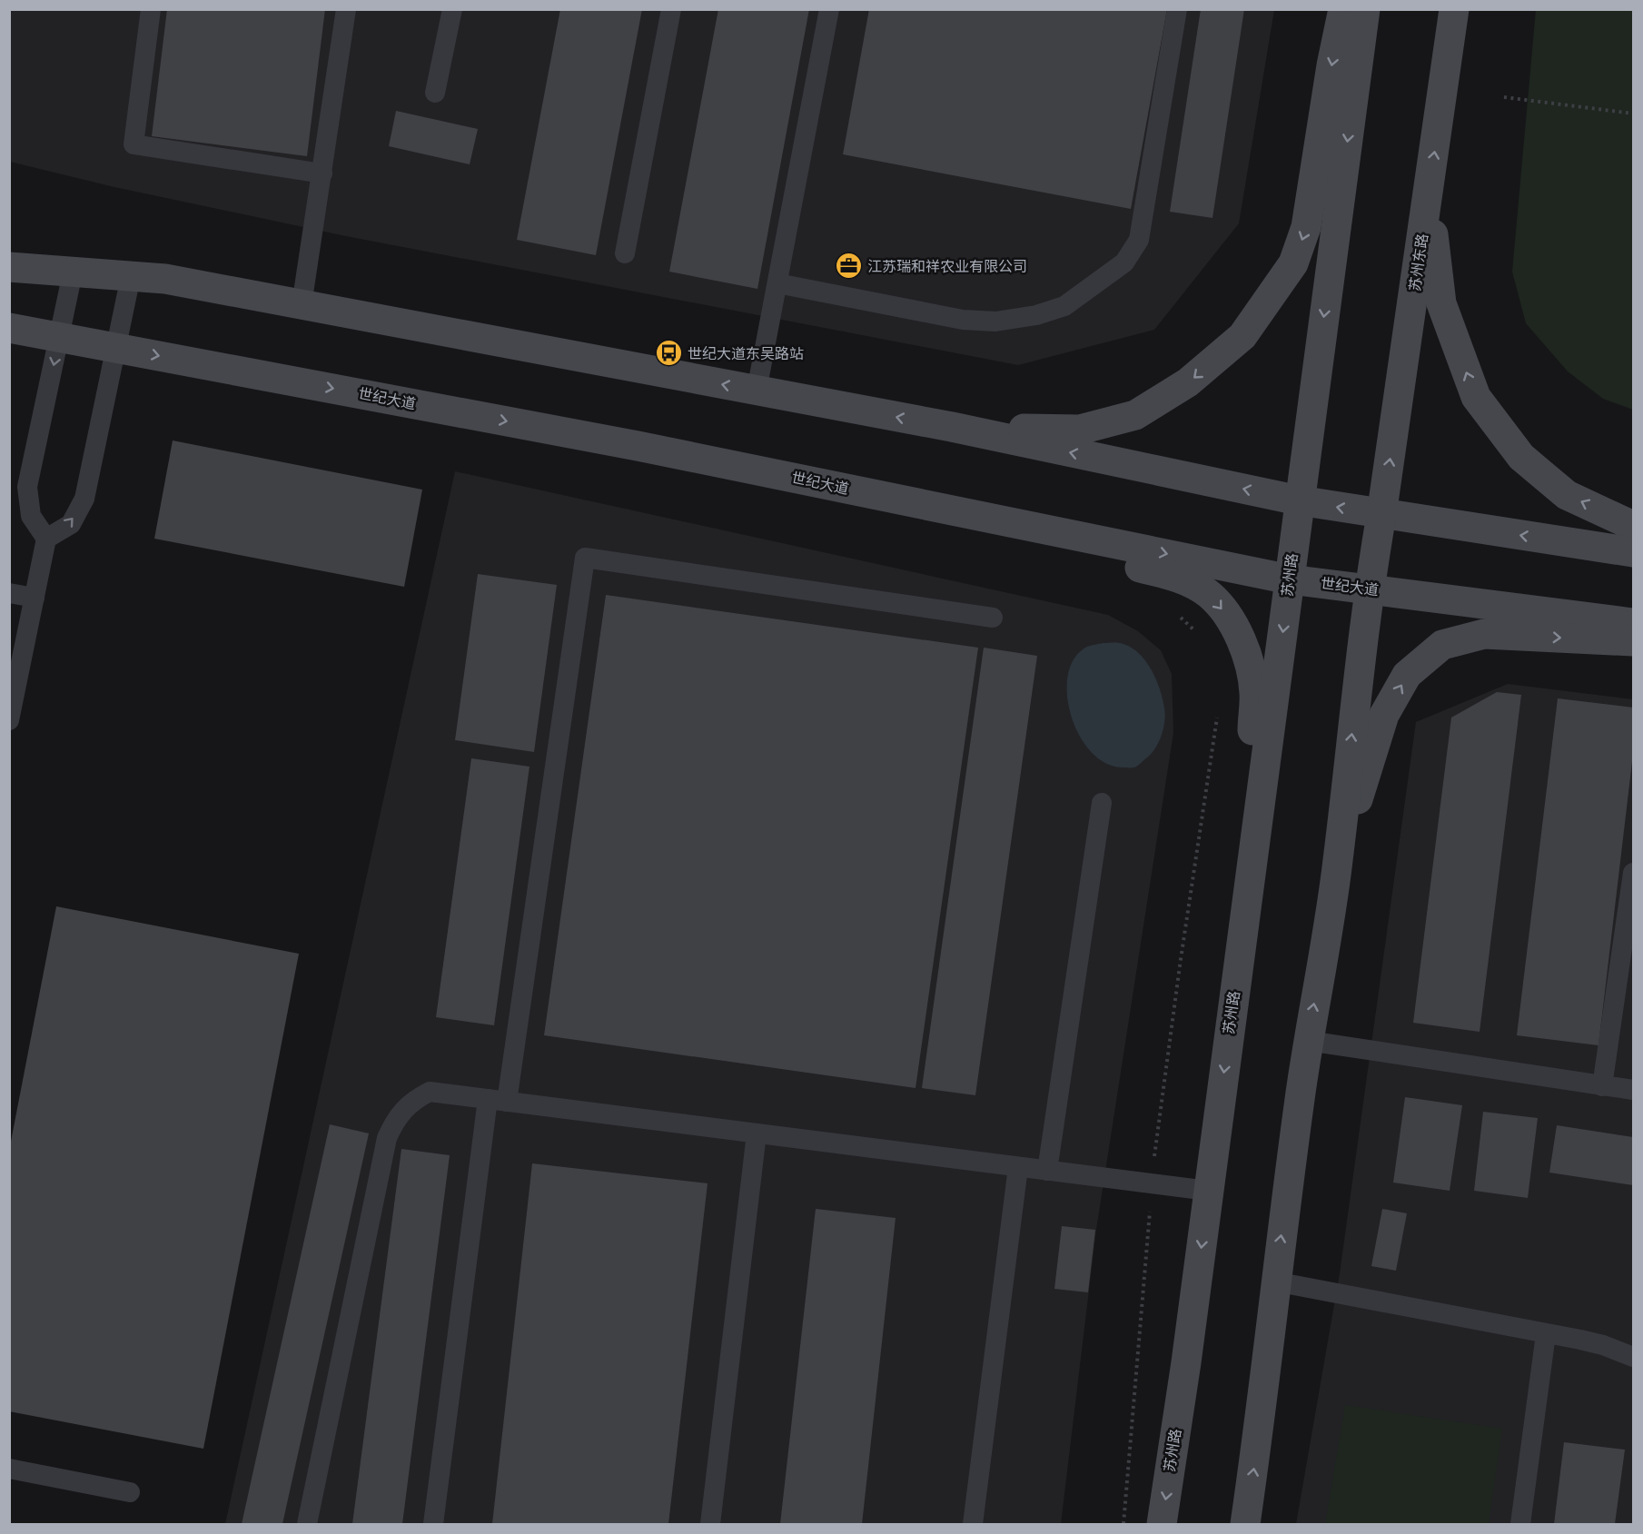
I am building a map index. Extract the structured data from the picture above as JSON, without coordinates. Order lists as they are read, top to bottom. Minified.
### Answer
{"streets":{"street":["苏州东路","世纪大道","苏州路"]},"crossings":[["世纪大道","苏州路"]],"places":{"office":["江苏瑞和祥农业有限公司"],"bus stop":["世纪大道东吴路站"]}}
